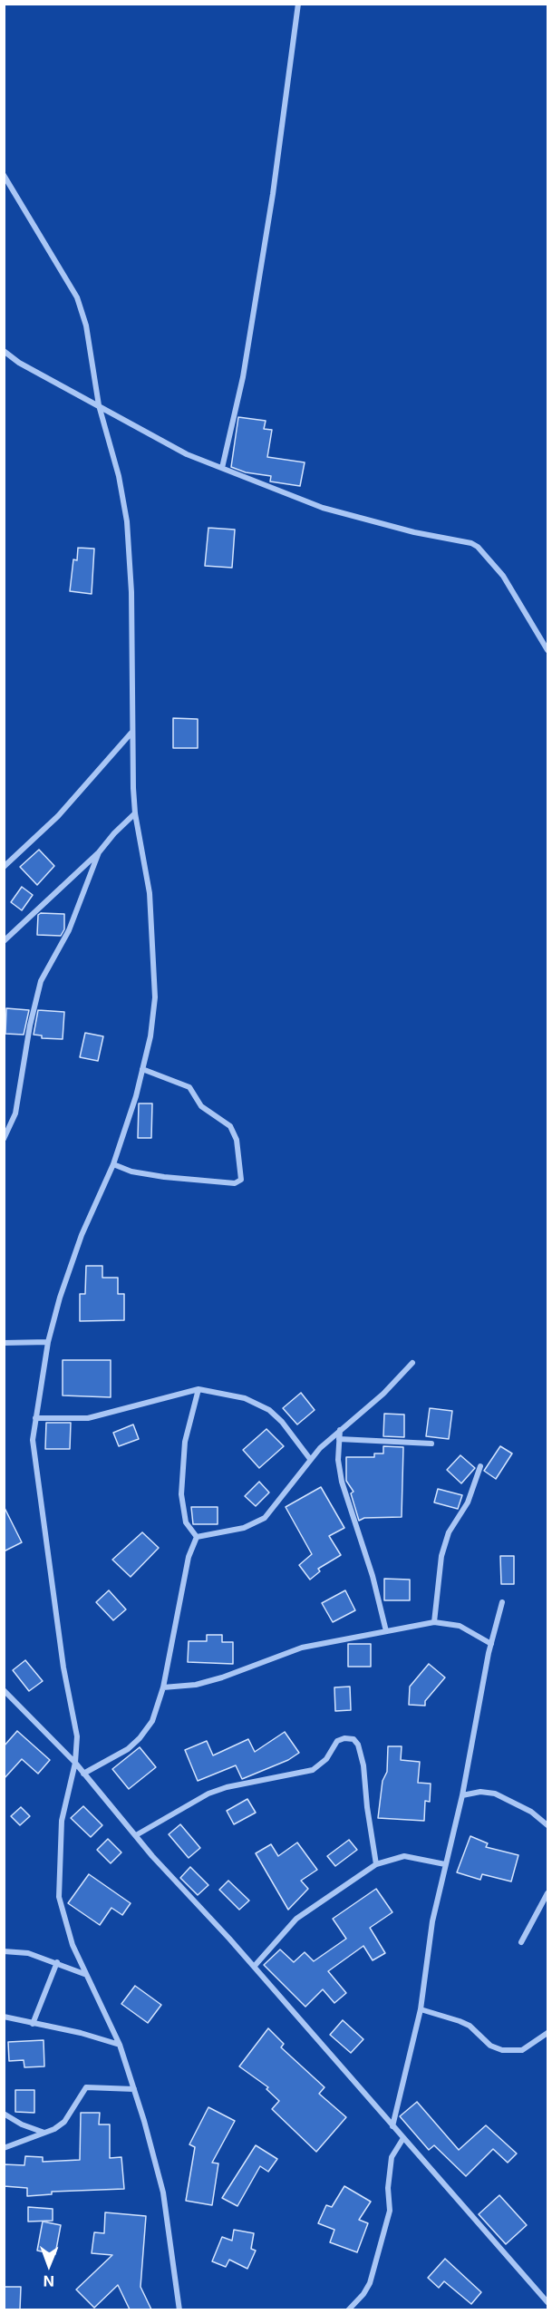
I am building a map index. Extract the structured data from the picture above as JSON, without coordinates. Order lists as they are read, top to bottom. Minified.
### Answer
{"north":"bottom"}
